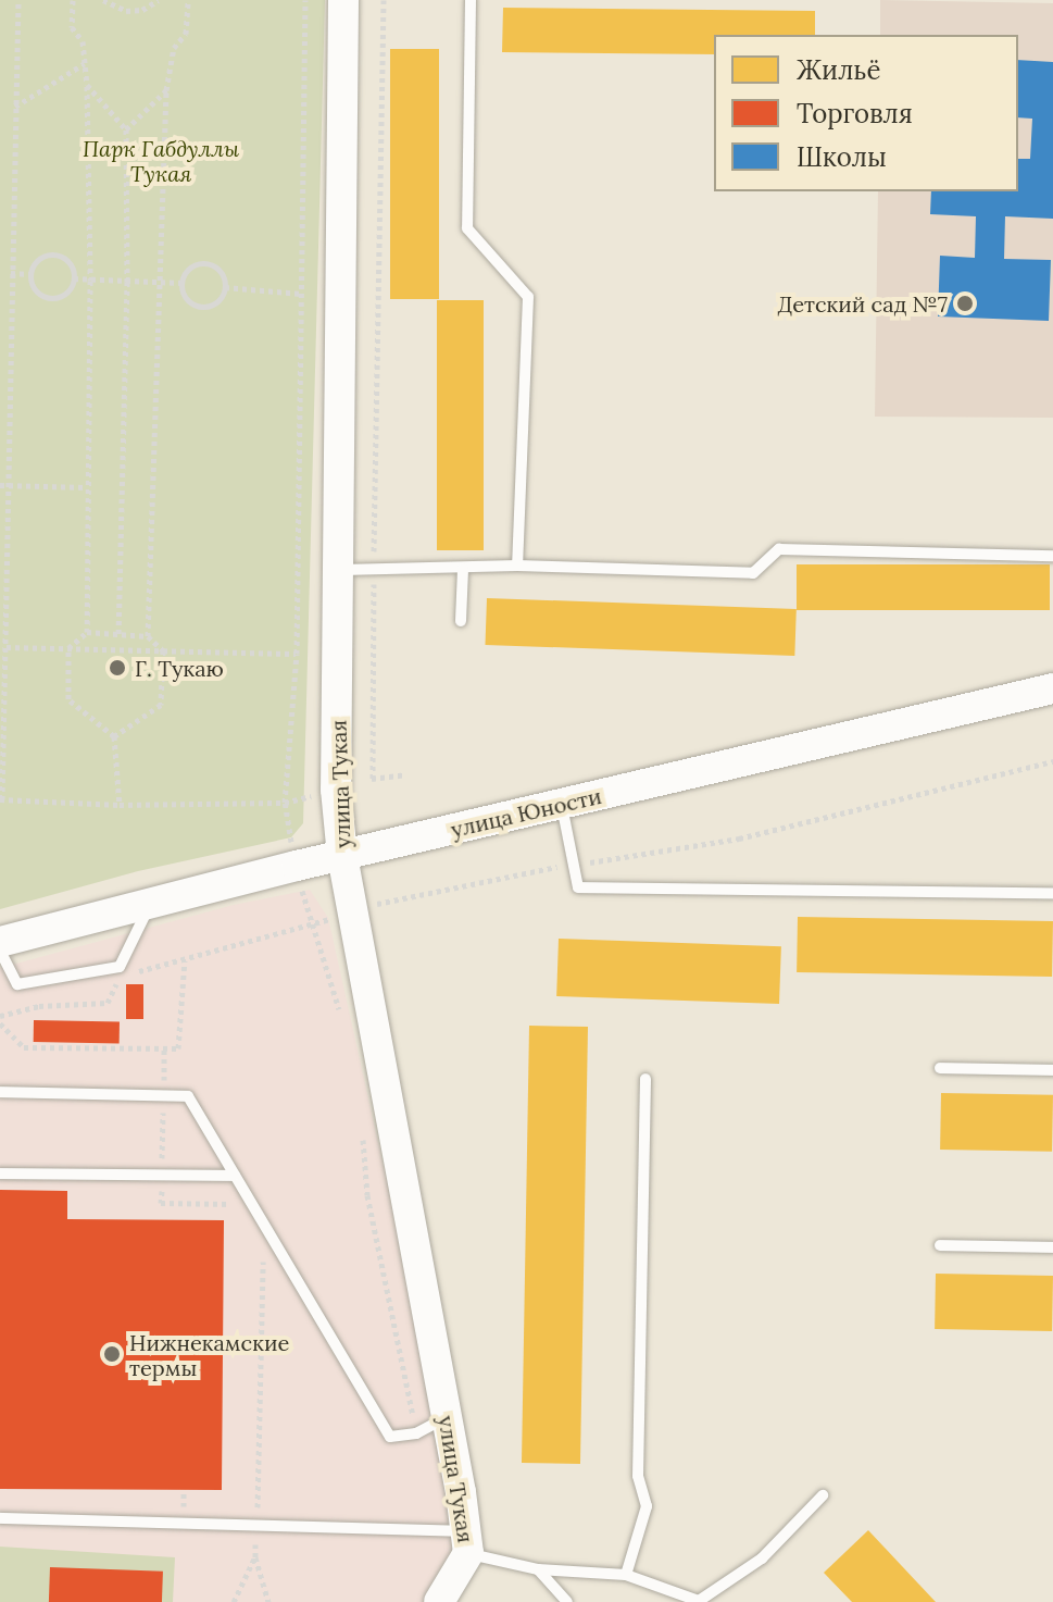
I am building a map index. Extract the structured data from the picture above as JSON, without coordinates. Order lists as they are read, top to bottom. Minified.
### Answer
{"streets":{"street":["улица Тукая","улица Юности"]},"crossings":[["улица Тукая","улица Юности"]],"parks":["Парк Габдуллы Тукая"],"places":["Детский сад №7","Г. Тукаю","Нижнекамские термы"],"legend":["Жильё","Торговля","Школы"]}
